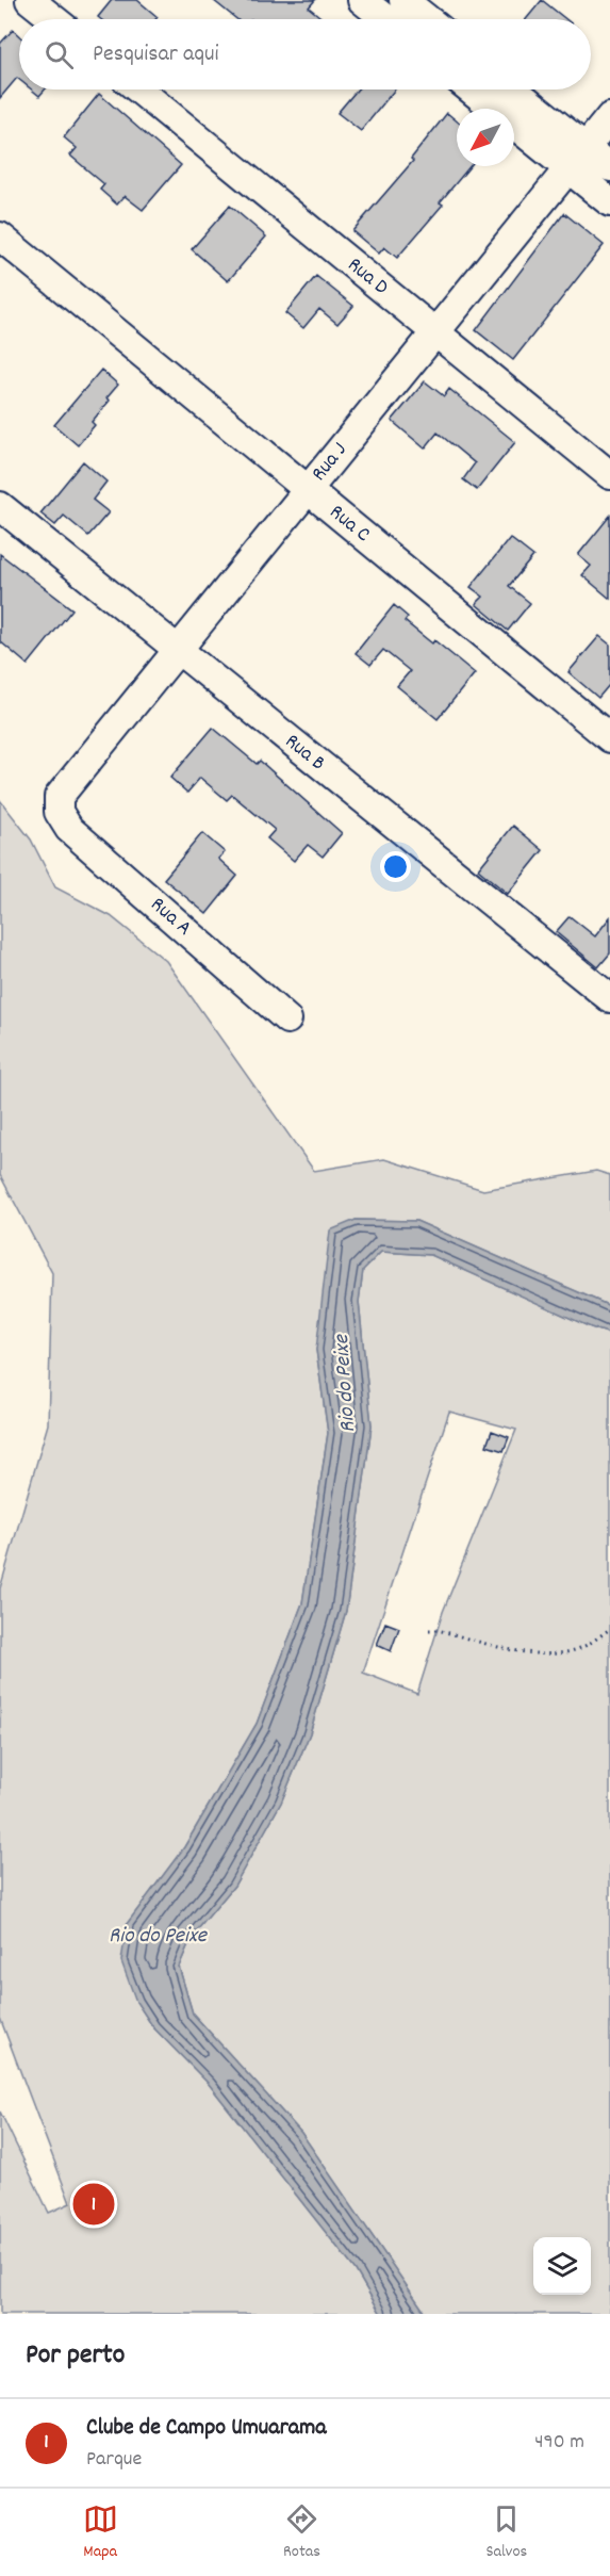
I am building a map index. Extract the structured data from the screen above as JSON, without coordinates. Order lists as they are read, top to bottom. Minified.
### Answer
{"streets":{"street":["Rua D","Rua J","Rua C","Rua B","Rua A"]},"crossings":[["Rua D","Rua J"],["Rua J","Rua C"],["Rua J","Rua B"],["Rua J","Rua A"]],"water":["Rio do Peixe"],"north":"bottom left","page":{"search":"Pesquisar aqui","pins":"1","heading":"Por perto","list":[{"mark":"1","name":"Clube de Campo Umuarama","note":"Parque","value":"490 m"}],"nav":["Mapa","Rotas","Salvos"]}}
